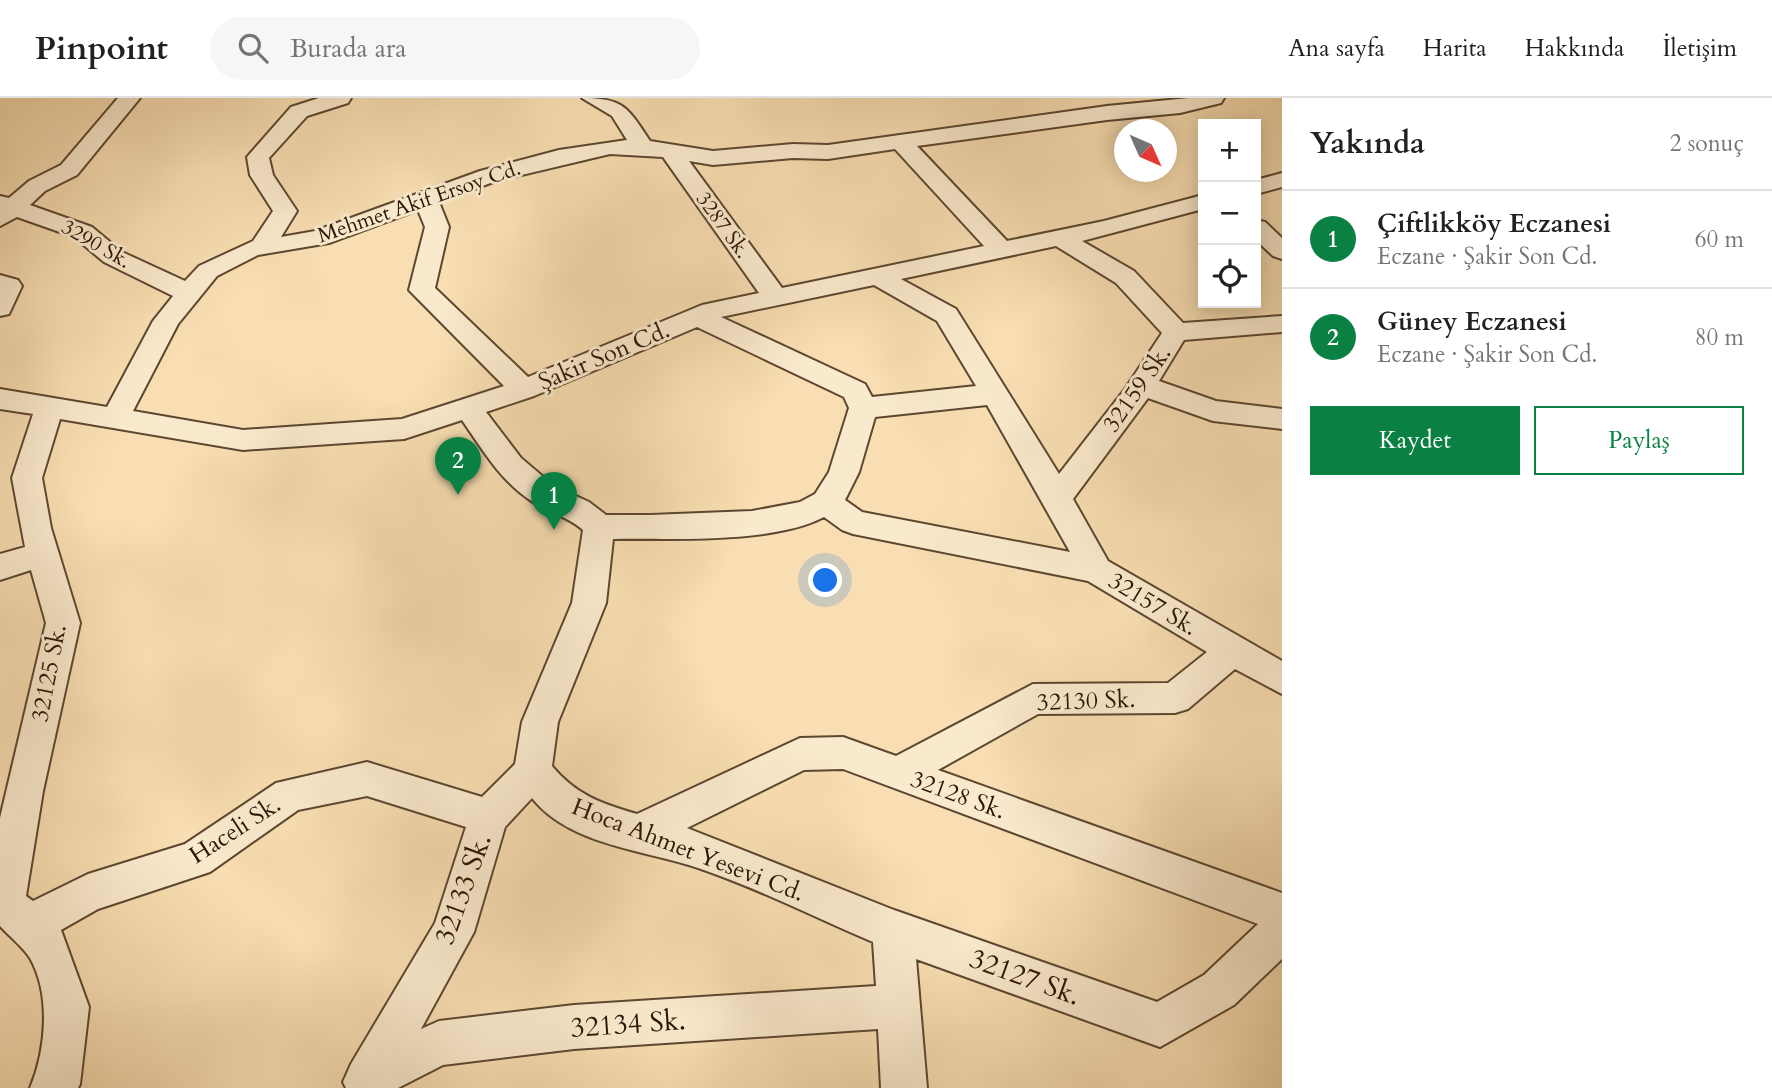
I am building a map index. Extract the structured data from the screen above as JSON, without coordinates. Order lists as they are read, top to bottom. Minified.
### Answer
{"streets":{"street":["Mehmet Akif Ersoy Cd.","3287 Sk.","3290 Sk.","Şakir Son Cd.","32159 Sk.","32157 Sk.","32125 Sk.","32130 Sk.","32128 Sk.","Haceli Sk.","Hoca Ahmet Yesevi Cd.","32133 Sk.","32127 Sk.","32134 Sk."]},"crossings":[["Mehmet Akif Ersoy Cd.","3287 Sk."],["Mehmet Akif Ersoy Cd.","3290 Sk."],["Mehmet Akif Ersoy Cd.","Şakir Son Cd."],["3287 Sk.","Şakir Son Cd."],["Şakir Son Cd.","32159 Sk."],["Şakir Son Cd.","32157 Sk."],["Şakir Son Cd.","32125 Sk."],["32159 Sk.","32157 Sk."],["32157 Sk.","32130 Sk."],["32125 Sk.","Haceli Sk."],["32130 Sk.","32128 Sk."],["32128 Sk.","Hoca Ahmet Yesevi Cd."],["Haceli Sk.","32133 Sk."],["Hoca Ahmet Yesevi Cd.","32133 Sk."],["Hoca Ahmet Yesevi Cd.","32127 Sk."],["32133 Sk.","32134 Sk."]],"north":"bottom right","page":{"header":"Pinpoint","search":"Burada ara","nav":["Ana sayfa","Harita","Hakkında","İletişim"],"heading":["Yakında","2 sonuç"],"map_buttons":["+","−"],"list":[{"mark":"1","name":"Çiftlikköy Eczanesi","note":"Eczane · Şakir Son Cd.","value":"60 m"},{"mark":"2","name":"Güney Eczanesi","note":"Eczane · Şakir Son Cd.","value":"80 m"}],"buttons":["Kaydet","Paylaş"],"pins":["2","1"]}}
